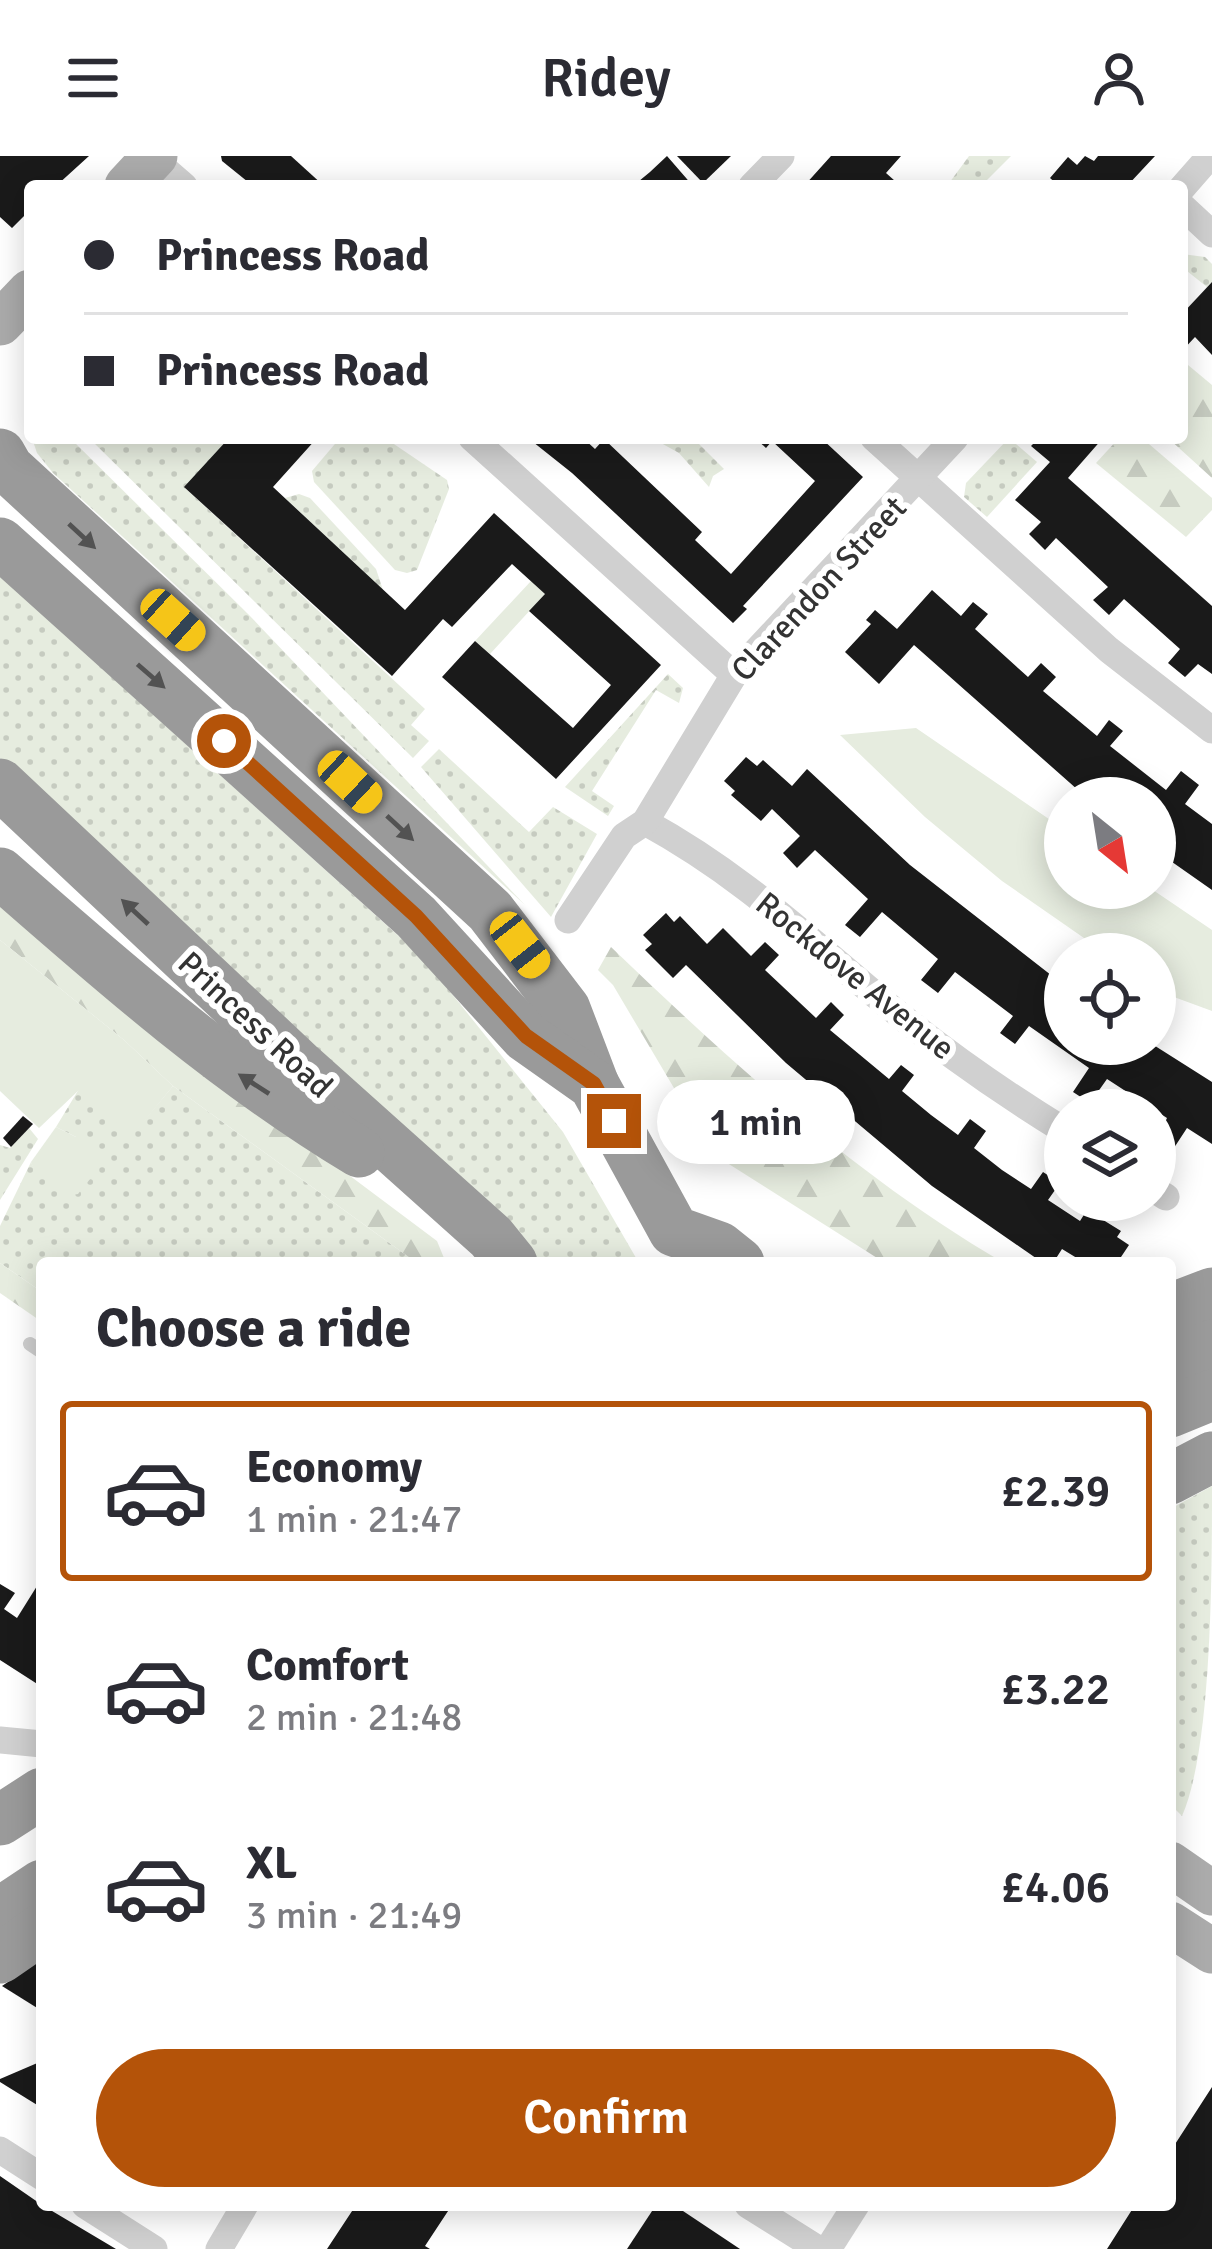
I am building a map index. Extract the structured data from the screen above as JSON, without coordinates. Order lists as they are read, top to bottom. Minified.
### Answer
{"streets":{"highway":["Princess Road"],"street":["Clarendon Street","Rockdove Avenue"]},"crossings":[["Clarendon Street","Rockdove Avenue"]],"north":"bottom right","page":{"header":"Ridey","banner":["Princess Road","Princess Road"],"bubble":"1 min","heading":"Choose a ride","list":[{"name":"Economy","note":"1 min · 21:47","value":"£2.39"},{"name":"Comfort","note":"2 min · 21:48","value":"£3.22"},{"name":"XL","note":"3 min · 21:49","value":"£4.06"}],"buttons":"Confirm"}}
